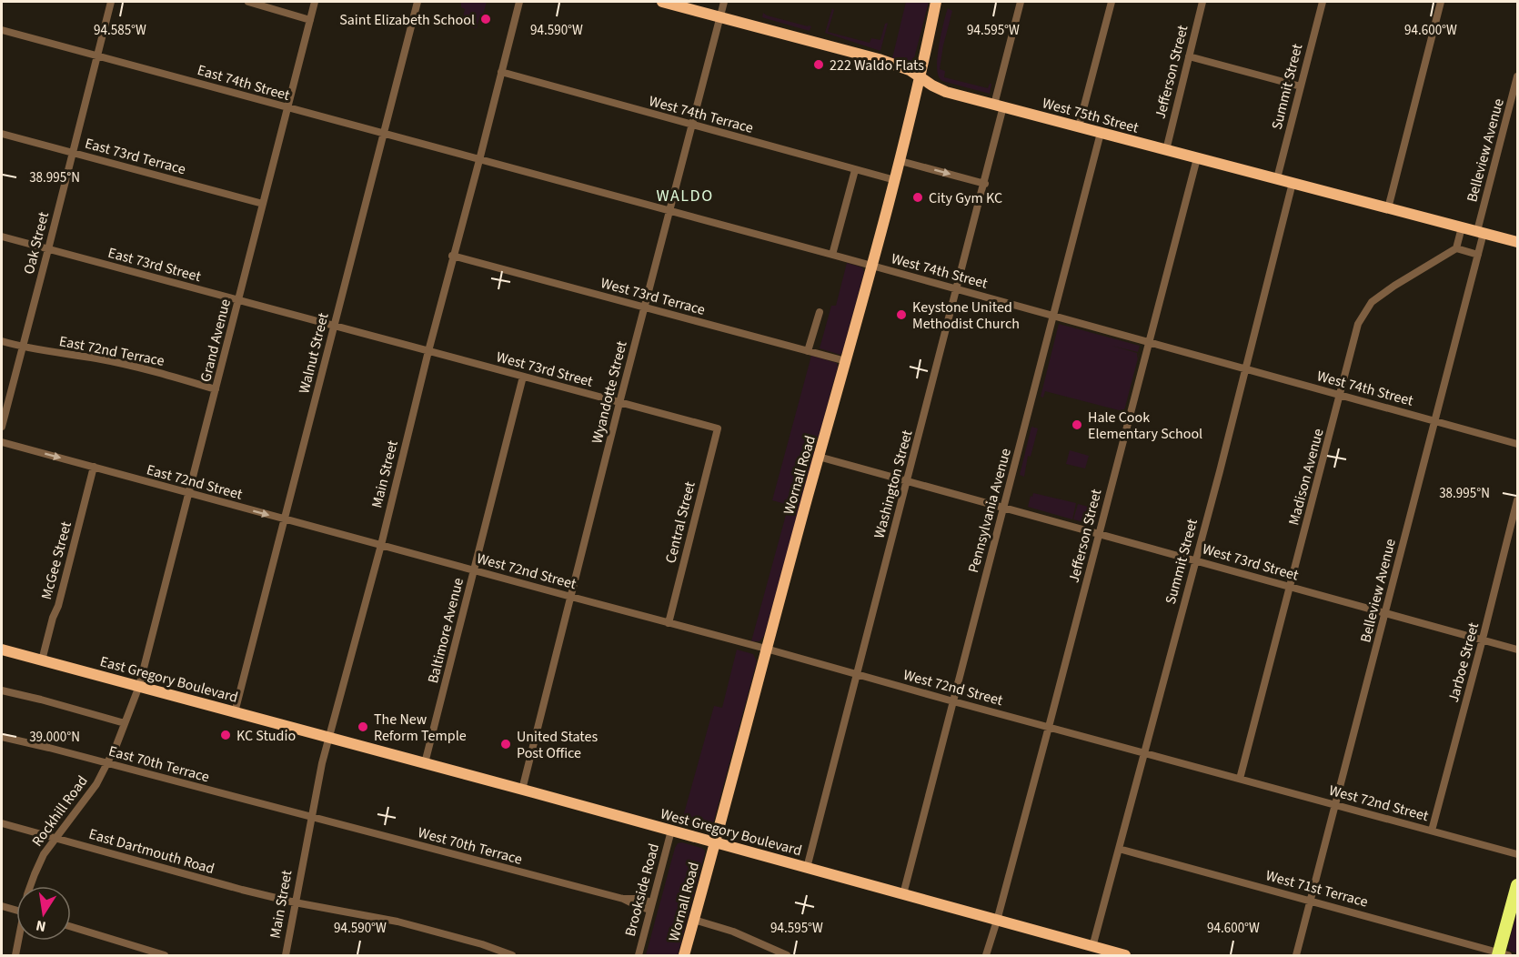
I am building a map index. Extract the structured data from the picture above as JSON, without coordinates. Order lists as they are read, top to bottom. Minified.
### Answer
{"streets":{"main road":["West 75th Street","Wornall Road","East Gregory Boulevard","West Gregory Boulevard"],"street":["Jefferson Street","East 74th Street","Summit Street","West 74th Terrace","Belleview Avenue","East 73rd Terrace","Oak Street","East 73rd Street","West 74th Street","West 73rd Terrace","Grand Avenue","East 72nd Terrace","Walnut Street","West 73rd Street","Wyandotte Street","Main Street","Madison Avenue","East 72nd Street","Washington Street","Pennsylvania Avenue","Central Street","McGee Street","West 72nd Street","Baltimore Avenue","Jarboe Street","East 70th Terrace","Rockhill Road","West 70th Terrace","East Dartmouth Road","West 71st Terrace","Brookside Road"]},"crossings":[["Jefferson Street","West 75th Street"],["Jefferson Street","West 74th Street"],["Jefferson Street","West 73rd Street"],["Jefferson Street","West 72nd Street"],["Jefferson Street","West Gregory Boulevard"],["East 74th Street","Oak Street"],["East 74th Street","West 74th Street"],["East 74th Street","Grand Avenue"],["East 74th Street","Walnut Street"],["East 74th Street","Main Street"],["Summit Street","West 75th Street"],["Summit Street","West 74th Street"],["Summit Street","West 73rd Street"],["Summit Street","West 72nd Street"],["Summit Street","West Gregory Boulevard"],["Summit Street","West 71st Terrace"],["West 74th Terrace","Wyandotte Street"],["West 74th Terrace","Main Street"],["West 74th Terrace","Wornall Road"],["West 75th Street","Belleview Avenue"],["West 75th Street","Wyandotte Street"],["West 75th Street","Wornall Road"],["West 75th Street","Washington Street"],["West 75th Street","Pennsylvania Avenue"],["Belleview Avenue","West 74th Street"],["Belleview Avenue","West 73rd Street"],["Belleview Avenue","West 72nd Street"],["Belleview Avenue","West 71st Terrace"],["East 73rd Terrace","Oak Street"],["East 73rd Terrace","Grand Avenue"],["Oak Street","East 73rd Street"],["Oak Street","East 72nd Terrace"],["East 73rd Street","Grand Avenue"],["East 73rd Street","Walnut Street"],["East 73rd Street","West 73rd Street"],["East 73rd Street","Main Street"],["West 74th Street","Wyandotte Street"],["West 74th Street","Main Street"],["West 74th Street","Wornall Road"],["West 74th Street","Madison Avenue"],["West 74th Street","Washington Street"],["West 74th Street","Pennsylvania Avenue"],["West 73rd Terrace","Wyandotte Street"],["West 73rd Terrace","Main Street"],["West 73rd Terrace","Wornall Road"],["Grand Avenue","East 72nd Terrace"],["Grand Avenue","East 72nd Street"],["Grand Avenue","East Gregory Boulevard"],["Grand Avenue","Rockhill Road"],["Walnut Street","East 72nd Street"],["Walnut Street","East Gregory Boulevard"],["West 73rd Street","Wyandotte Street"],["West 73rd Street","Main Street"],["West 73rd Street","Wornall Road"],["West 73rd Street","Madison Avenue"],["West 73rd Street","Washington Street"],["West 73rd Street","Pennsylvania Avenue"],["West 73rd Street","Central Street"],["West 73rd Street","Baltimore Avenue"],["West 73rd Street","Jarboe Street"],["Wyandotte Street","West 72nd Street"],["Wyandotte Street","West Gregory Boulevard"],["Main Street","East 72nd Street"],["Main Street","West 72nd Street"],["Main Street","East Gregory Boulevard"],["Main Street","East 70th Terrace"],["Main Street","West Gregory Boulevard"],["Main Street","West 70th Terrace"],["Main Street","East Dartmouth Road"],["Wornall Road","West 72nd Street"],["Wornall Road","West Gregory Boulevard"],["Madison Avenue","West 72nd Street"],["East 72nd Street","McGee Street"],["East 72nd Street","West 72nd Street"],["Washington Street","West 72nd Street"],["Washington Street","West Gregory Boulevard"],["Pennsylvania Avenue","West 72nd Street"],["Pennsylvania Avenue","West Gregory Boulevard"],["Central Street","West 72nd Street"],["McGee Street","East Gregory Boulevard"],["West 72nd Street","Baltimore Avenue"],["West 72nd Street","Jarboe Street"],["Baltimore Avenue","West Gregory Boulevard"],["East Gregory Boulevard","Rockhill Road"],["East Gregory Boulevard","West Gregory Boulevard"],["East 70th Terrace","Rockhill Road"],["East 70th Terrace","West 70th Terrace"],["Rockhill Road","East Dartmouth Road"],["West Gregory Boulevard","Brookside Road"],["West 70th Terrace","Brookside Road"]],"one_way":["East 72nd Street"],"districts":["WALDO"],"places":["Saint Elizabeth School","222 Waldo Flats","City Gym KC","Keystone United Methodist Church","Hale Cook Elementary School","The New Reform Temple","KC Studio","United States Post Office"],"north":"bottom","coordinates":["94.585°W","94.590°W","94.595°W","94.600°W","38.995°N","39.000°N"]}
